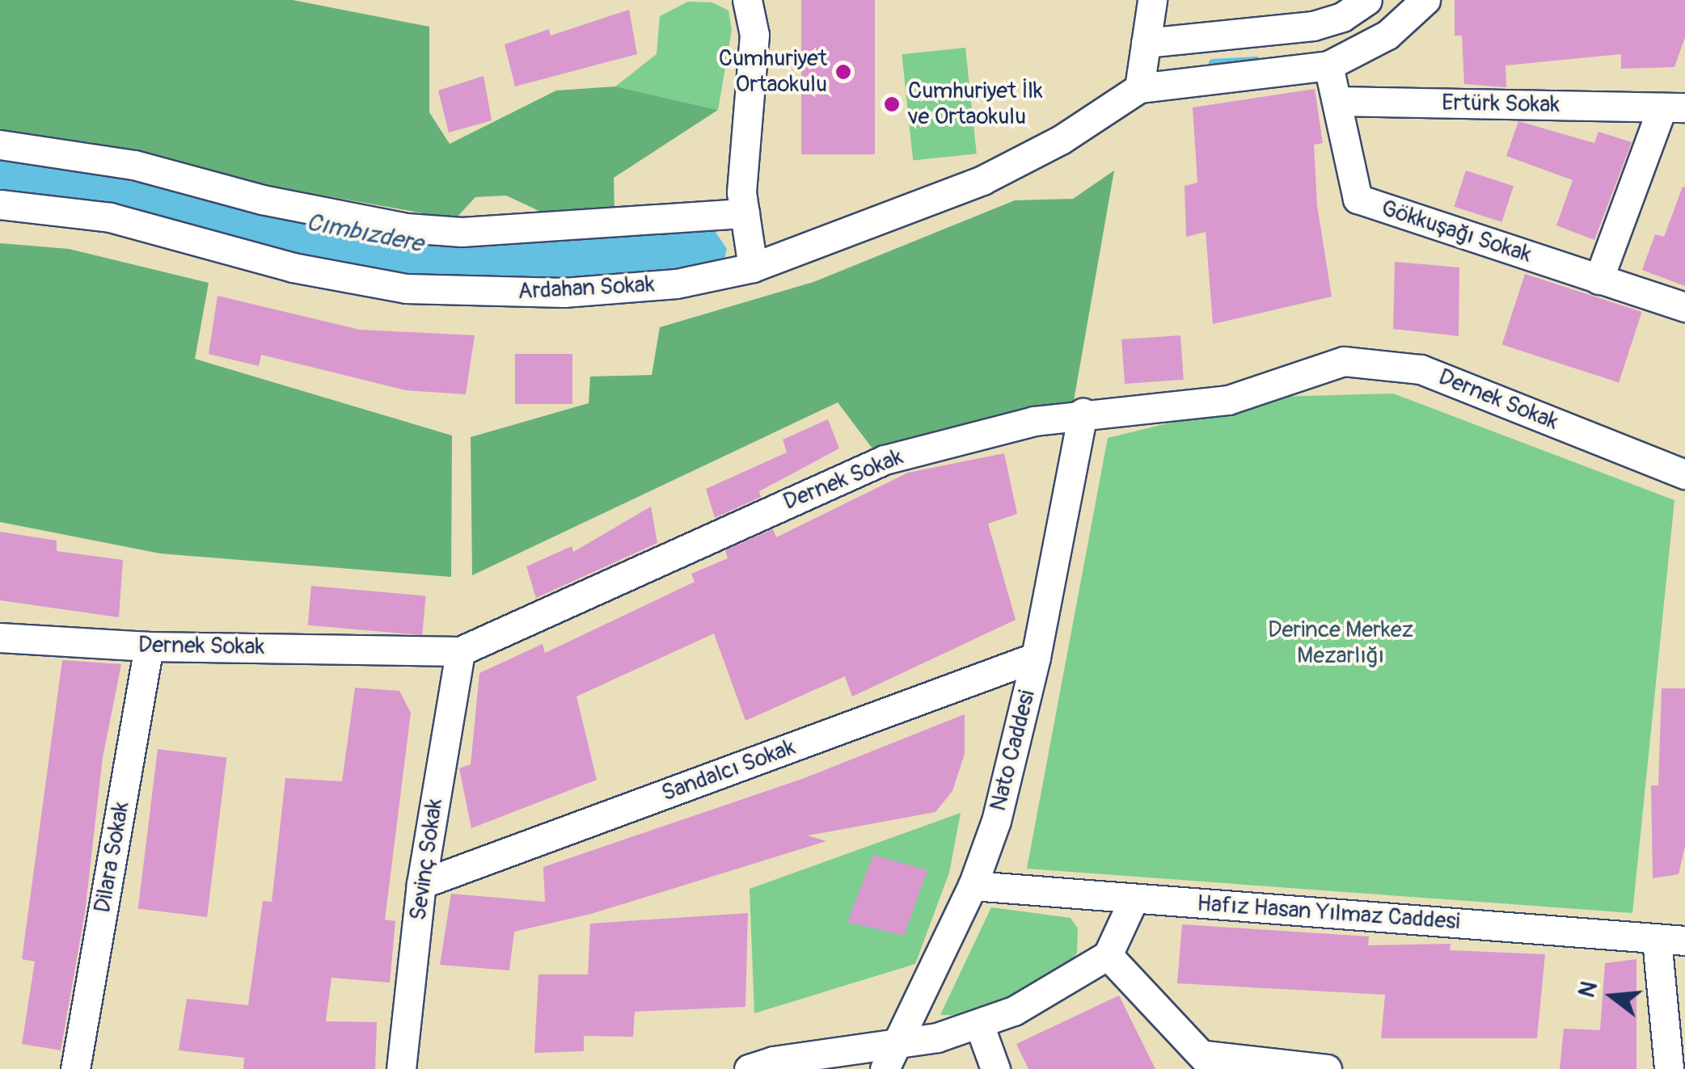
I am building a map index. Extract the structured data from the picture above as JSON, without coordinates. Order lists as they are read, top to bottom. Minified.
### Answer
{"streets":{"street":["Ertürk Sokak","Gökkuşağı Sokak","Ardahan Sokak","Dernek Sokak","Nato Caddesi","Sandalcı Sokak","Dilara Sokak","Sevinç Sokak","Hafız Hasan Yılmaz Caddesi"]},"crossings":[["Ertürk Sokak","Gökkuşağı Sokak"],["Dernek Sokak","Nato Caddesi"],["Dernek Sokak","Dilara Sokak"],["Dernek Sokak","Sevinç Sokak"],["Nato Caddesi","Sandalcı Sokak"],["Nato Caddesi","Hafız Hasan Yılmaz Caddesi"],["Sandalcı Sokak","Sevinç Sokak"]],"water":["Cımbızdere"],"parks":["Derince Merkez Mezarlığı"],"places":["Cumhuriyet Ortaokulu","Cumhuriyet İlk ve Ortaokulu"],"north":"left"}
